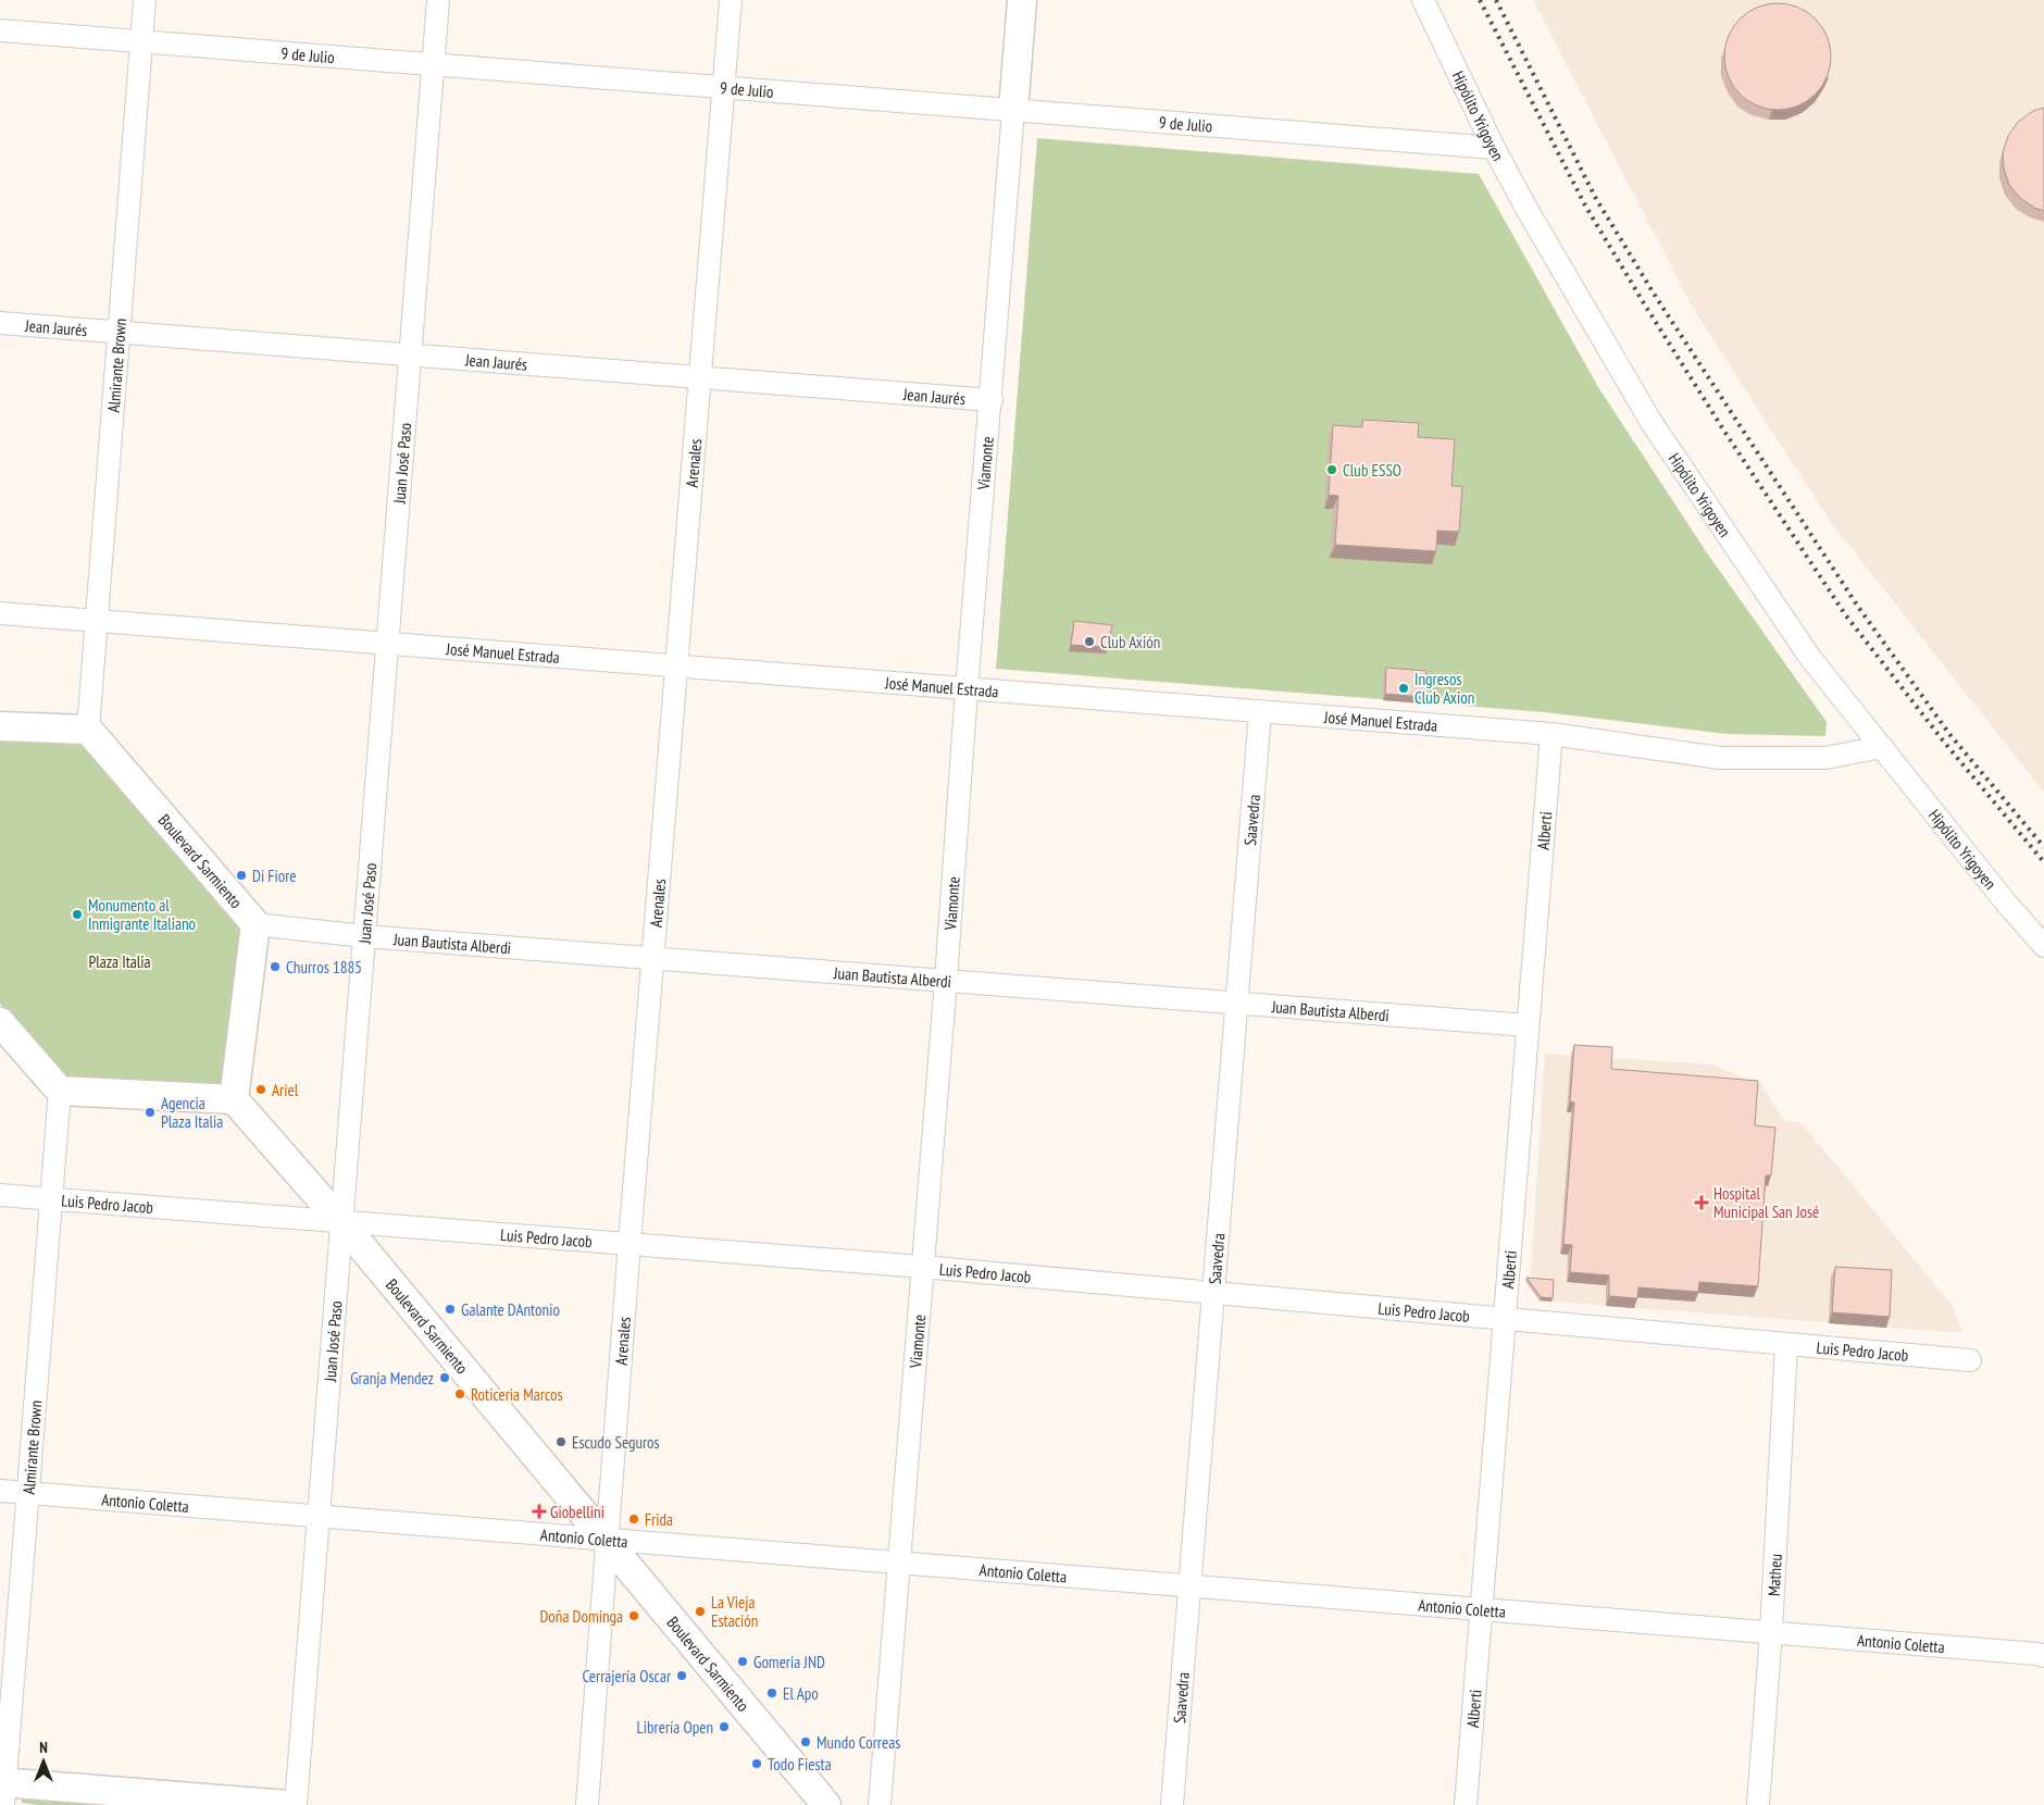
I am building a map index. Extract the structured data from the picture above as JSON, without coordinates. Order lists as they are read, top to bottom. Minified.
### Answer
{"streets":{"main road":["Viamonte","Boulevard Sarmiento"],"street":["9 de Julio","Hipólito Yrigoyen","Jean Jaurés","Almirante Brown","Juan José Paso","Arenales","José Manuel Estrada","Saavedra","Alberti","Juan Bautista Alberdi","Luis Pedro Jacob","Antonio Coletta","Matheu"]},"crossings":[["9 de Julio","Hipólito Yrigoyen"],["9 de Julio","Almirante Brown"],["9 de Julio","Juan José Paso"],["9 de Julio","Arenales"],["9 de Julio","Viamonte"],["Hipólito Yrigoyen","José Manuel Estrada"],["Jean Jaurés","Almirante Brown"],["Jean Jaurés","Juan José Paso"],["Jean Jaurés","Arenales"],["Jean Jaurés","Viamonte"],["Almirante Brown","José Manuel Estrada"],["Almirante Brown","Boulevard Sarmiento"],["Almirante Brown","Luis Pedro Jacob"],["Almirante Brown","Antonio Coletta"],["Juan José Paso","José Manuel Estrada"],["Juan José Paso","Boulevard Sarmiento"],["Juan José Paso","Juan Bautista Alberdi"],["Juan José Paso","Luis Pedro Jacob"],["Juan José Paso","Antonio Coletta"],["Arenales","José Manuel Estrada"],["Arenales","Boulevard Sarmiento"],["Arenales","Juan Bautista Alberdi"],["Arenales","Luis Pedro Jacob"],["Arenales","Antonio Coletta"],["Viamonte","José Manuel Estrada"],["Viamonte","Juan Bautista Alberdi"],["Viamonte","Luis Pedro Jacob"],["Viamonte","Antonio Coletta"],["José Manuel Estrada","Saavedra"],["José Manuel Estrada","Alberti"],["Saavedra","Juan Bautista Alberdi"],["Saavedra","Luis Pedro Jacob"],["Saavedra","Antonio Coletta"],["Alberti","Juan Bautista Alberdi"],["Alberti","Luis Pedro Jacob"],["Alberti","Antonio Coletta"],["Boulevard Sarmiento","Juan Bautista Alberdi"],["Boulevard Sarmiento","Luis Pedro Jacob"],["Boulevard Sarmiento","Antonio Coletta"],["Luis Pedro Jacob","Matheu"],["Antonio Coletta","Matheu"]],"parks":["Plaza Italia"],"places":{"other":["Club ESSO","Club Axión","Ingresos Club Axion","Di Fiore","Monumento al Inmigrante Italiano","Churros 1885","Ariel","Agencia Plaza Italia","Galante DAntonio","Granja Mendez","Roticeria Marcos","Escudo Seguros","Frida","La Vieja Estación","Doña Dominga","Gomeria JND","Cerrajería Oscar","El Apo","Librería Open","Mundo Correas","Todo Fiesta"],"health":["Hospital Municipal San José","Giobellini"]},"north":"top"}
